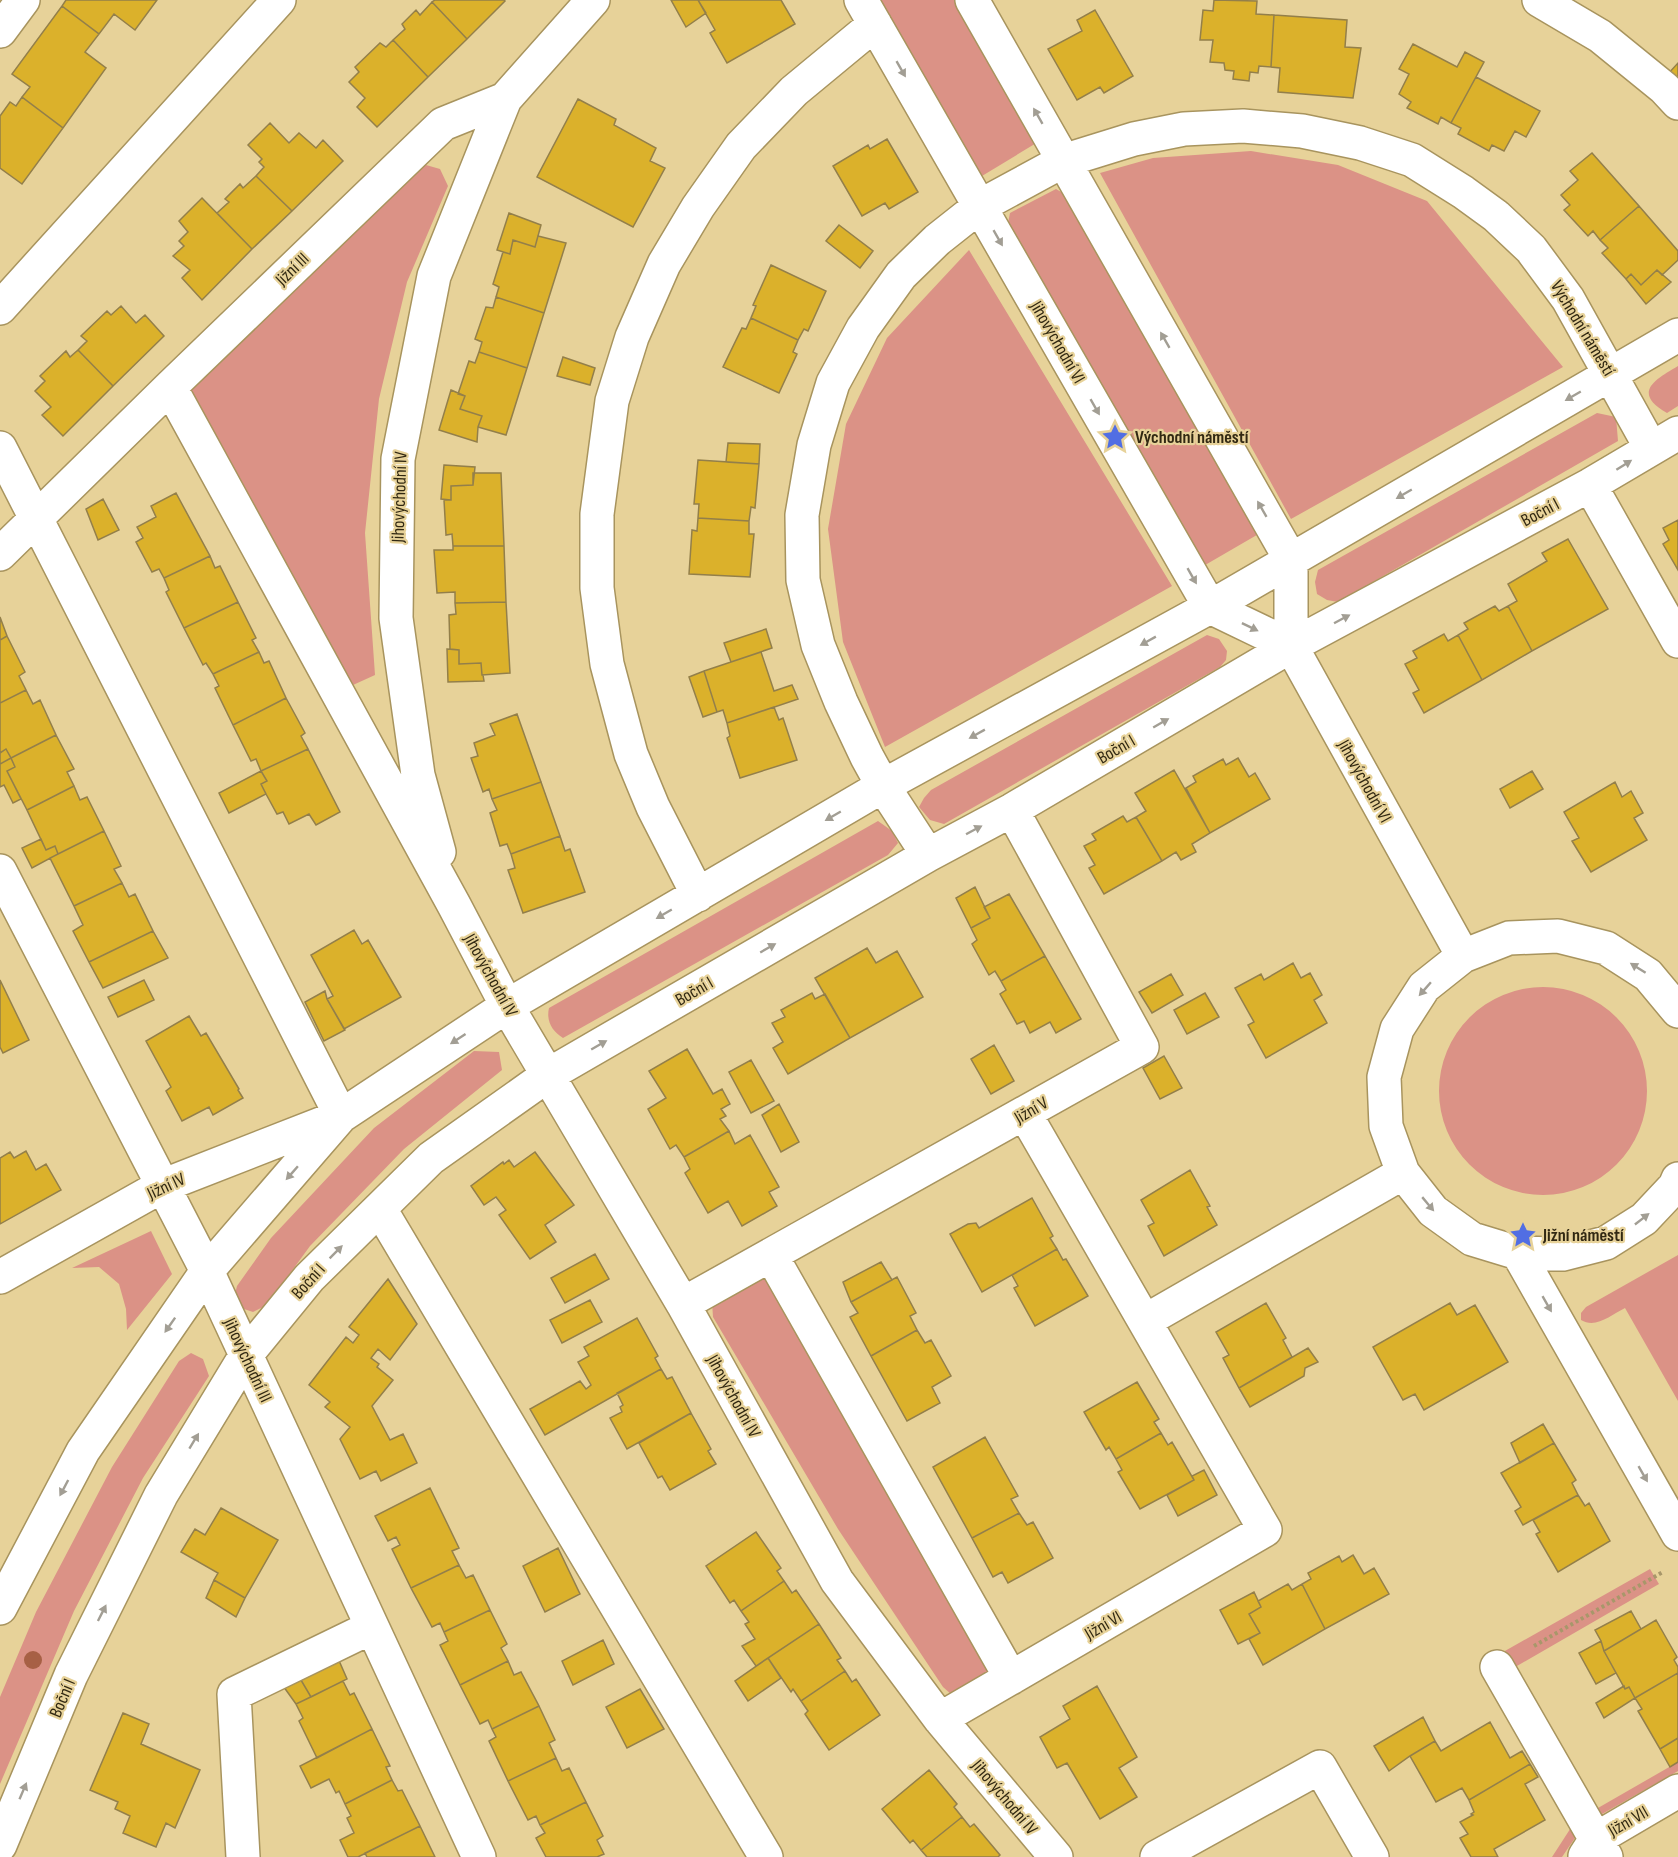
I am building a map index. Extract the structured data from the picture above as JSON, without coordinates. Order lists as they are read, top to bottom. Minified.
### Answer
{"streets":{"street":["Jižní III","Východní náměstí","Jihovýchodní VI","Jihovýchodní IV","Boční I","Jižní V","Jižní IV","Jihovýchodní III","Jižní VI","Jižní VII"]},"crossings":[["Jižní III","Jihovýchodní IV"],["Východní náměstí","Jihovýchodní VI"],["Východní náměstí","Boční I"],["Jihovýchodní VI","Boční I"],["Jihovýchodní IV","Boční I"],["Jihovýchodní IV","Jižní V"],["Jihovýchodní IV","Jižní VI"],["Boční I","Jižní V"],["Boční I","Jihovýchodní III"],["Jižní IV","Jihovýchodní III"]],"places":{"place":["Východní náměstí","Jižní náměstí"]}}
